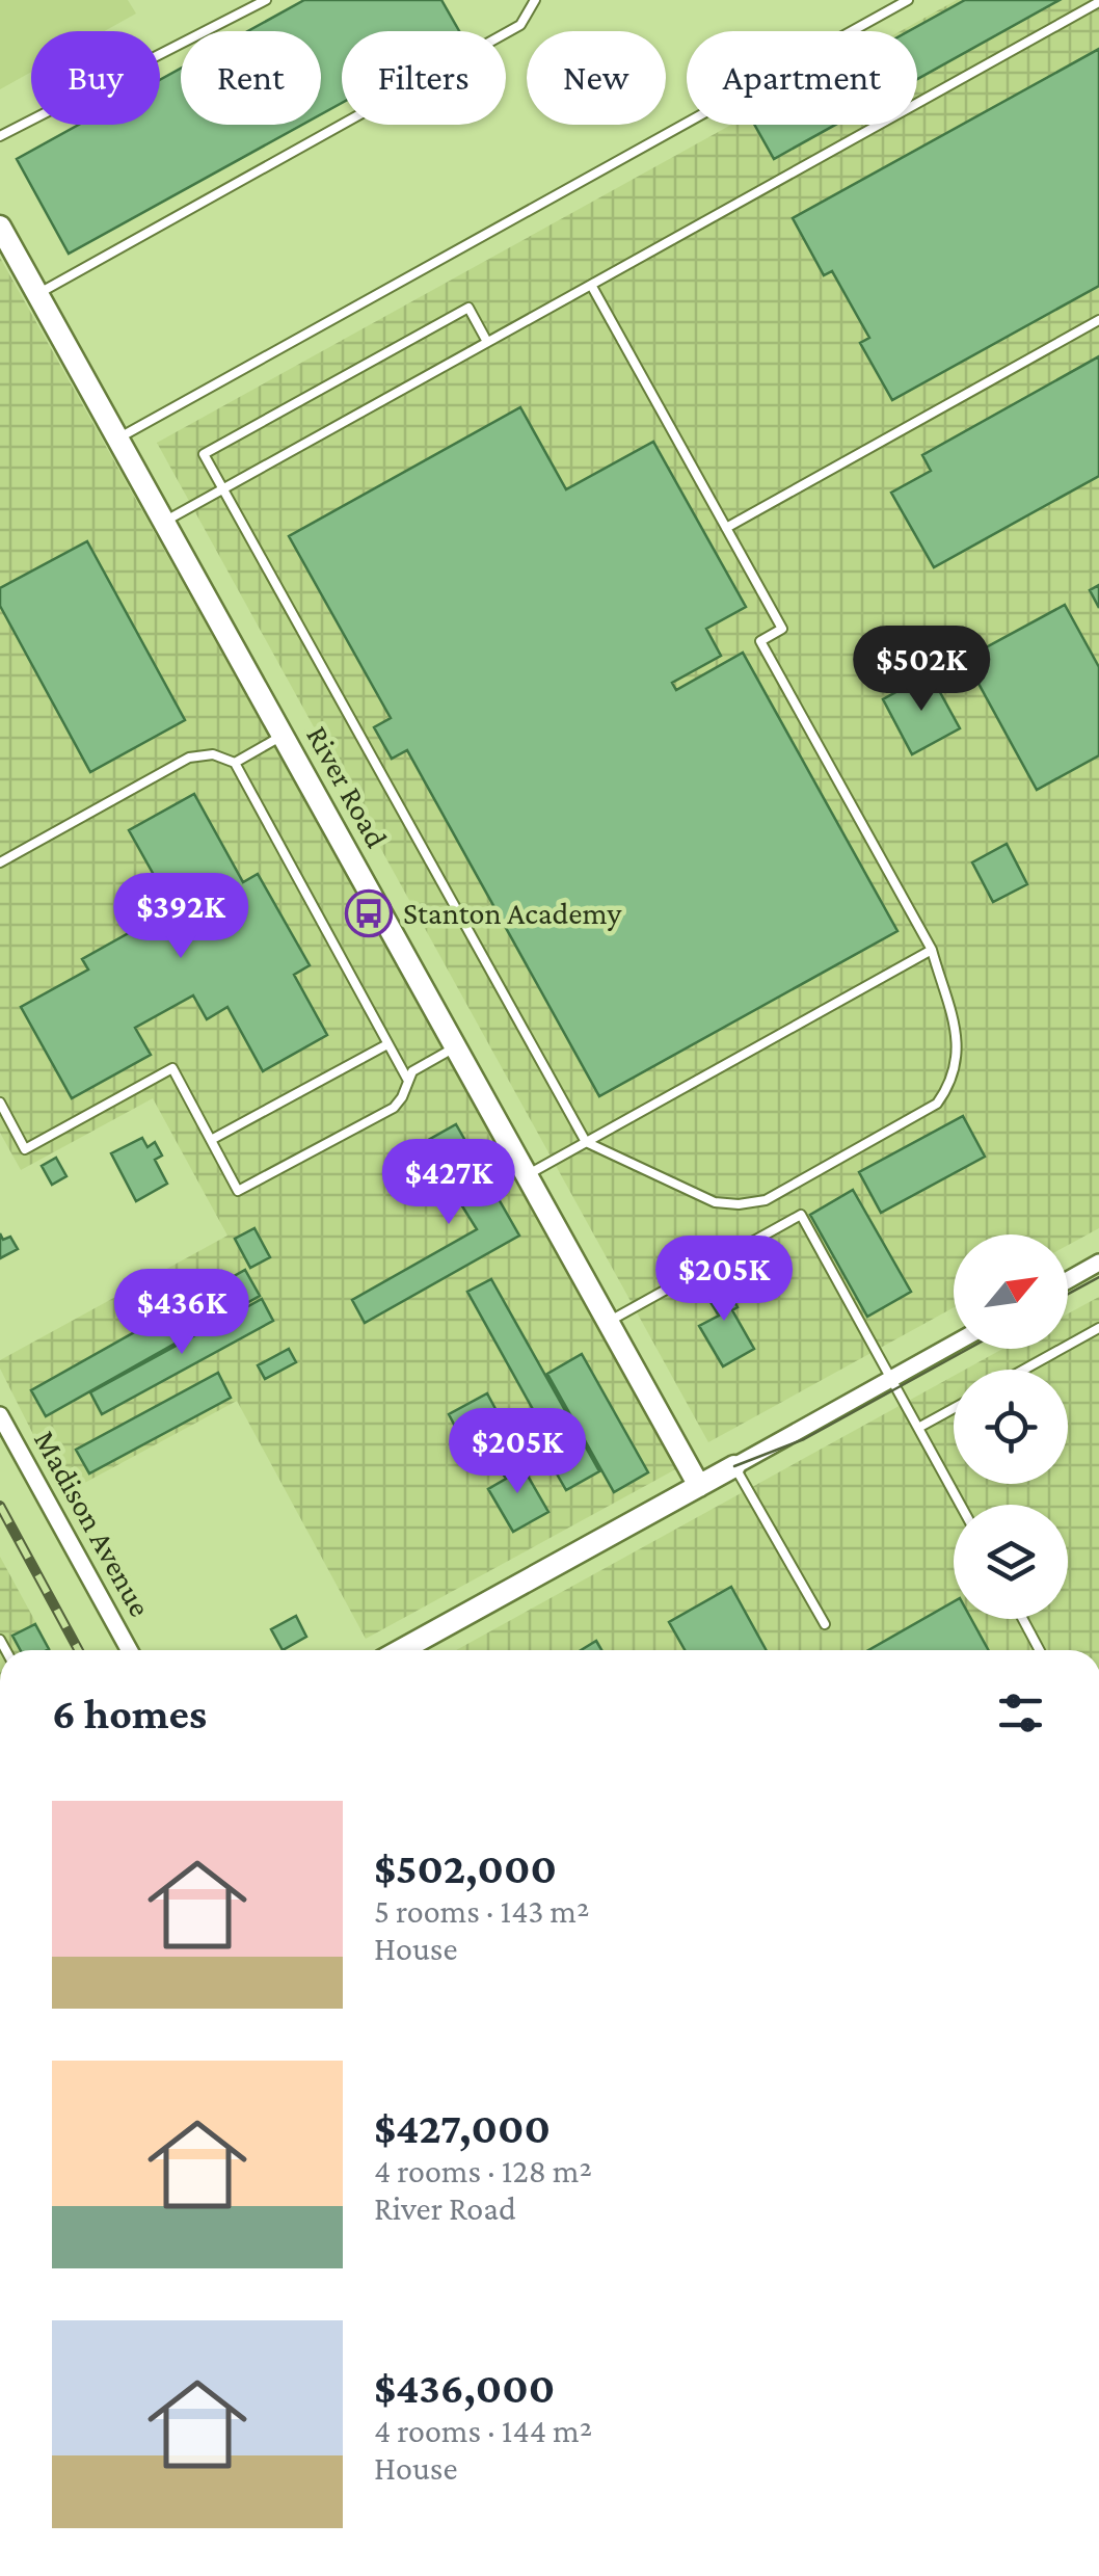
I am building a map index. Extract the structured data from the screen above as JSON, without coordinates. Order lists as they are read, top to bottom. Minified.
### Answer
{"streets":{"street":["River Road","Madison Avenue"]},"places":{"bus stop":["Stanton Academy"]},"north":"top right","page":{"chip":["Buy","Rent","Filters","New","Apartment"],"price":["$502K","$392K","$427K","$205K","$436K","$205K"],"heading":"6 homes","list":[{"name":"$502,000","note":"5 rooms · 143 m² · House"},{"name":"$427,000","note":"4 rooms · 128 m² · River Road"},{"name":"$436,000","note":"4 rooms · 144 m² · House"}]}}
